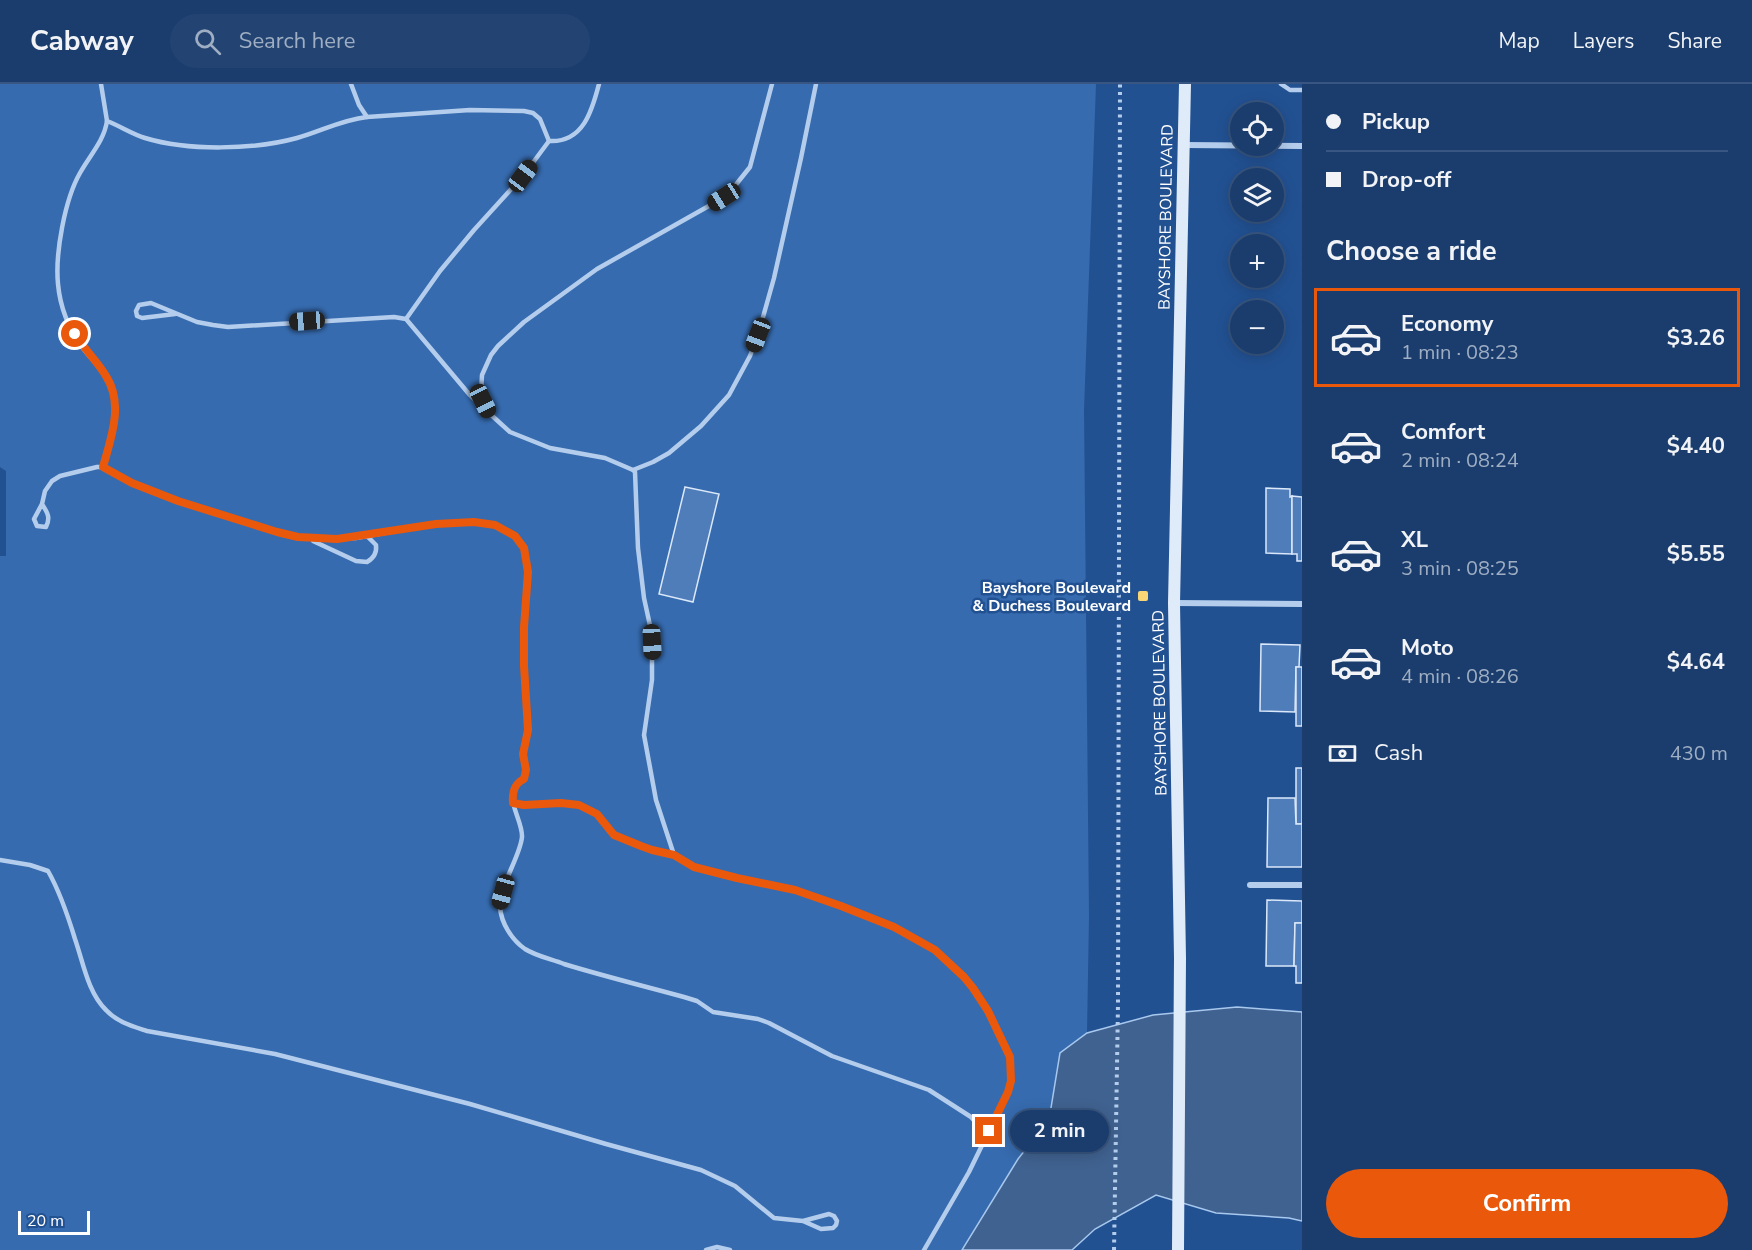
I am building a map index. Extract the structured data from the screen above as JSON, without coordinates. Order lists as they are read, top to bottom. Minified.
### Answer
{"streets":{"main road":["BAYSHORE BOULEVARD"]},"places":{"transit":["Bayshore Boulevard & Duchess Boulevard"]},"scale_bar":"20 m","page":{"header":"Cabway","search":"Search here","nav":["Map","Layers","Share"],"banner":["Pickup","Drop-off"],"map_buttons":["+","−"],"heading":"Choose a ride","list":[{"name":"Economy","note":"1 min · 08:23","value":"$3.26"},{"name":"Comfort","note":"2 min · 08:24","value":"$4.40"},{"name":"XL","note":"3 min · 08:25","value":"$5.55"},{"name":"Moto","note":"4 min · 08:26","value":"$4.64"}],"pay":["Cash","430 m"],"bubble":"2 min","buttons":"Confirm","scale":"20 m"}}
